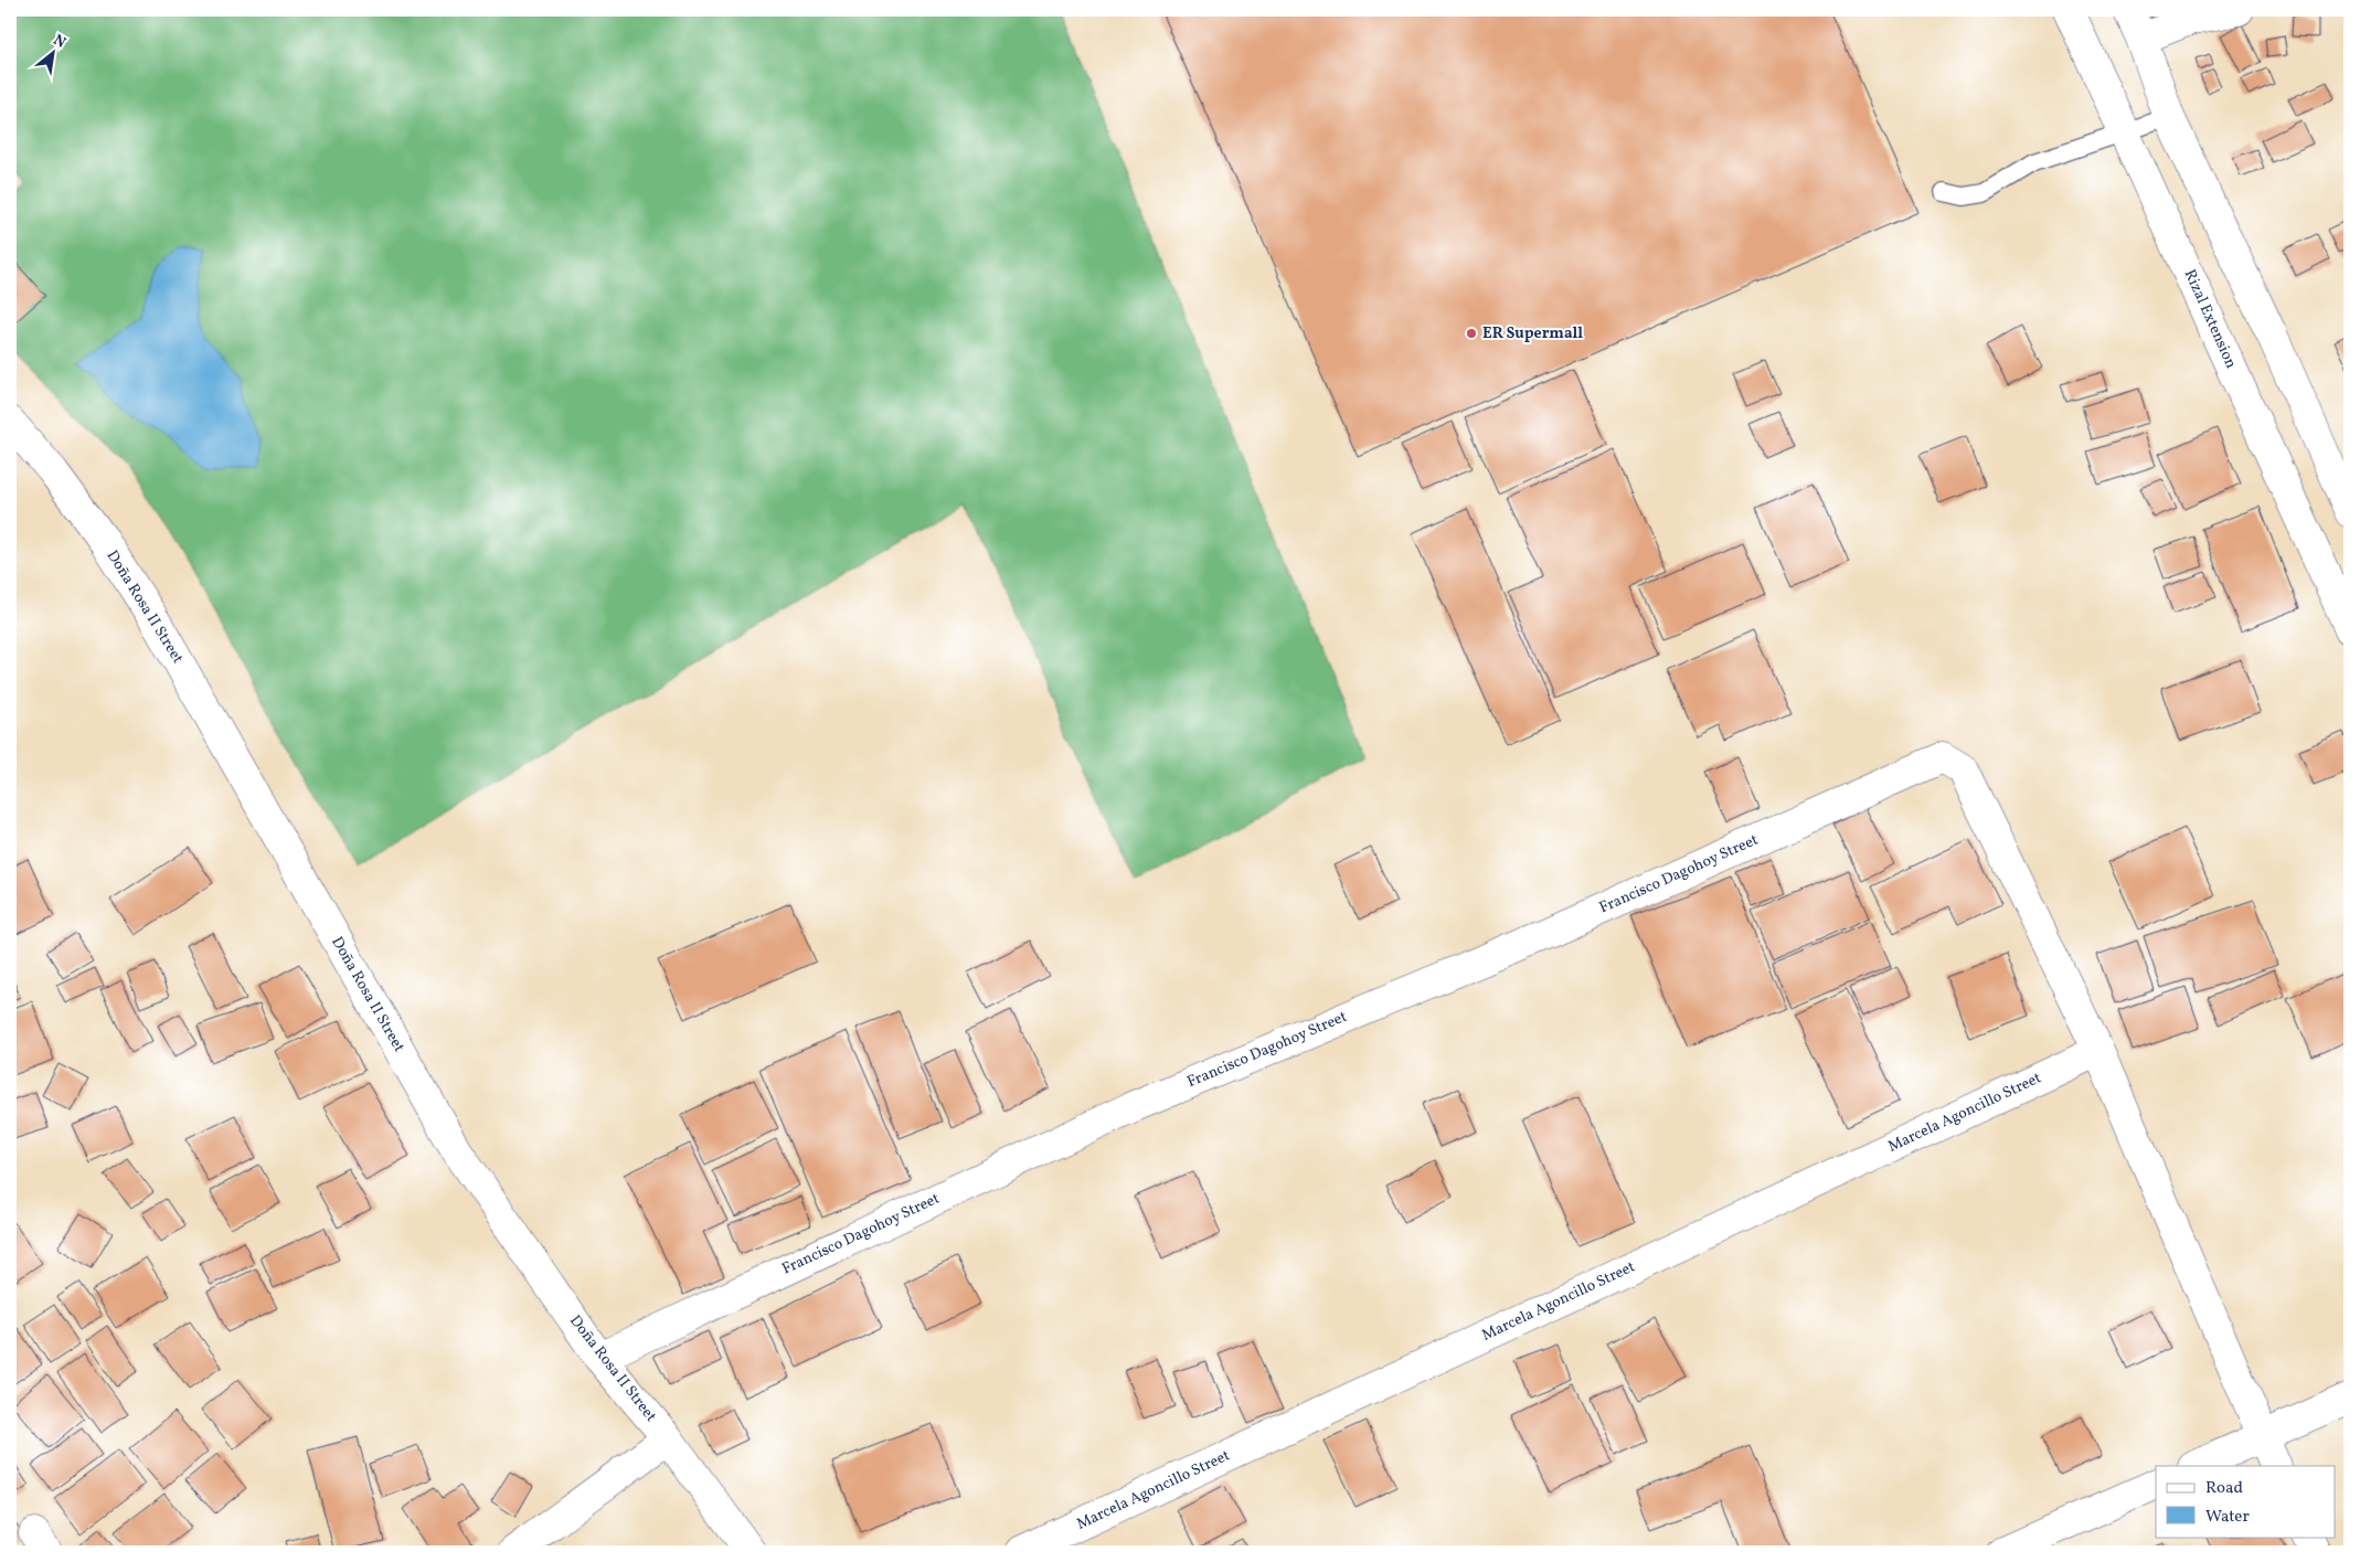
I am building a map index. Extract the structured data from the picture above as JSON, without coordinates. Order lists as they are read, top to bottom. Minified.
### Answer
{"streets":{"street":["Rizal Extension","Doña Rosa II Street","Francisco Dagohoy Street","Marcela Agoncillo Street"]},"crossings":[["Doña Rosa II Street","Francisco Dagohoy Street"],["Francisco Dagohoy Street","Marcela Agoncillo Street"]],"places":["ER Supermall"],"legend":["Road","Water"],"north":"top right"}
